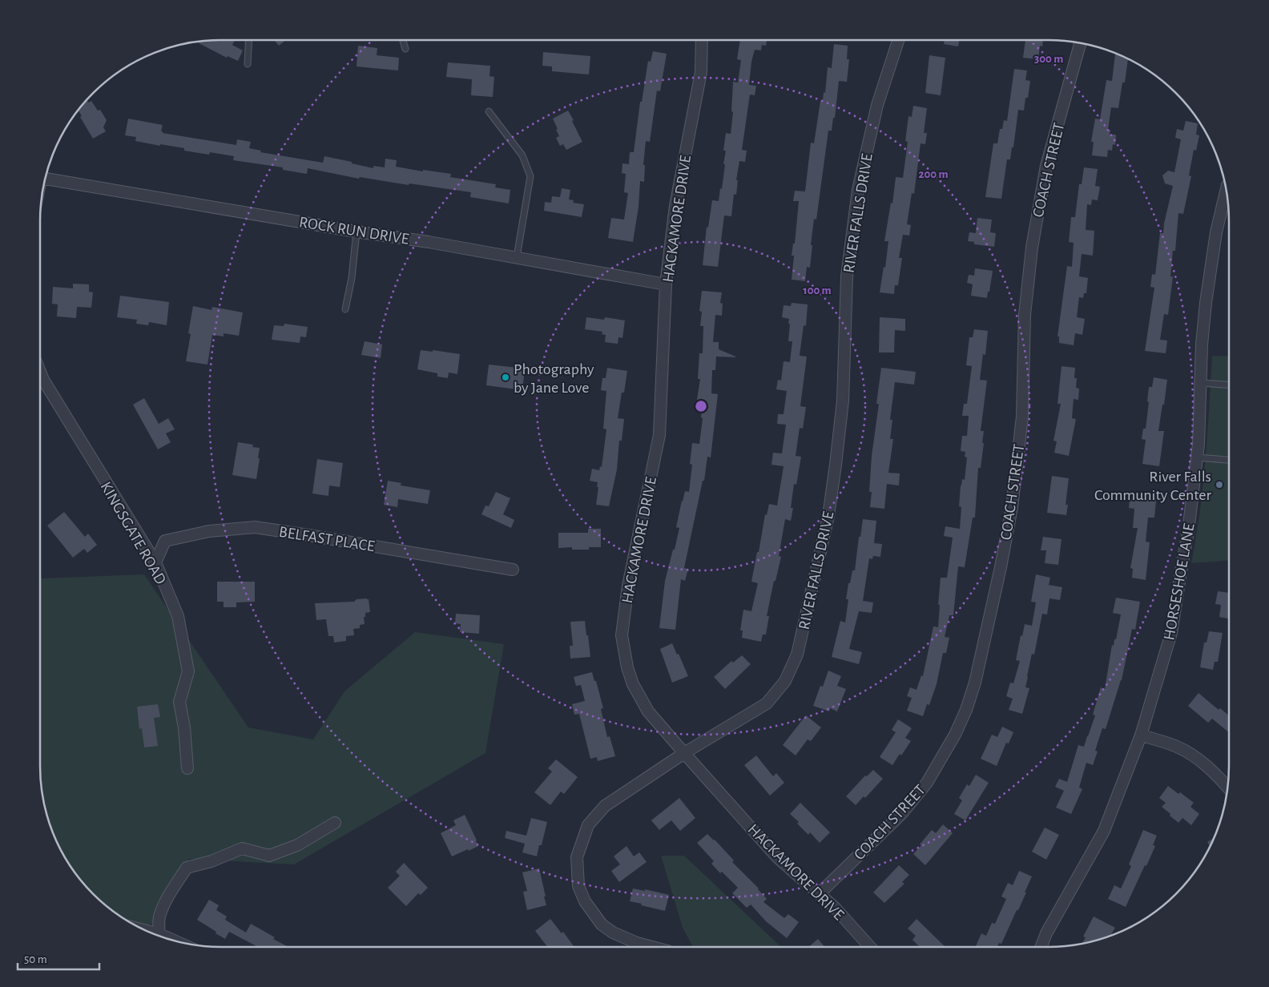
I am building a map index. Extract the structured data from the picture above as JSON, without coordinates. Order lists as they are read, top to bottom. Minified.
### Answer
{"streets":{"street":["COACH STREET","RIVER FALLS DRIVE","HACKAMORE DRIVE","ROCK RUN DRIVE","KINGSGATE ROAD","BELFAST PLACE","HORSESHOE LANE"]},"crossings":[["COACH STREET","HACKAMORE DRIVE"],["RIVER FALLS DRIVE","HACKAMORE DRIVE"],["HACKAMORE DRIVE","ROCK RUN DRIVE"],["KINGSGATE ROAD","BELFAST PLACE"]],"places":["Photography by Jane Love","River Falls Community Center"],"scale_bar":"50 m","rings":["300 m","200 m","100 m"]}
